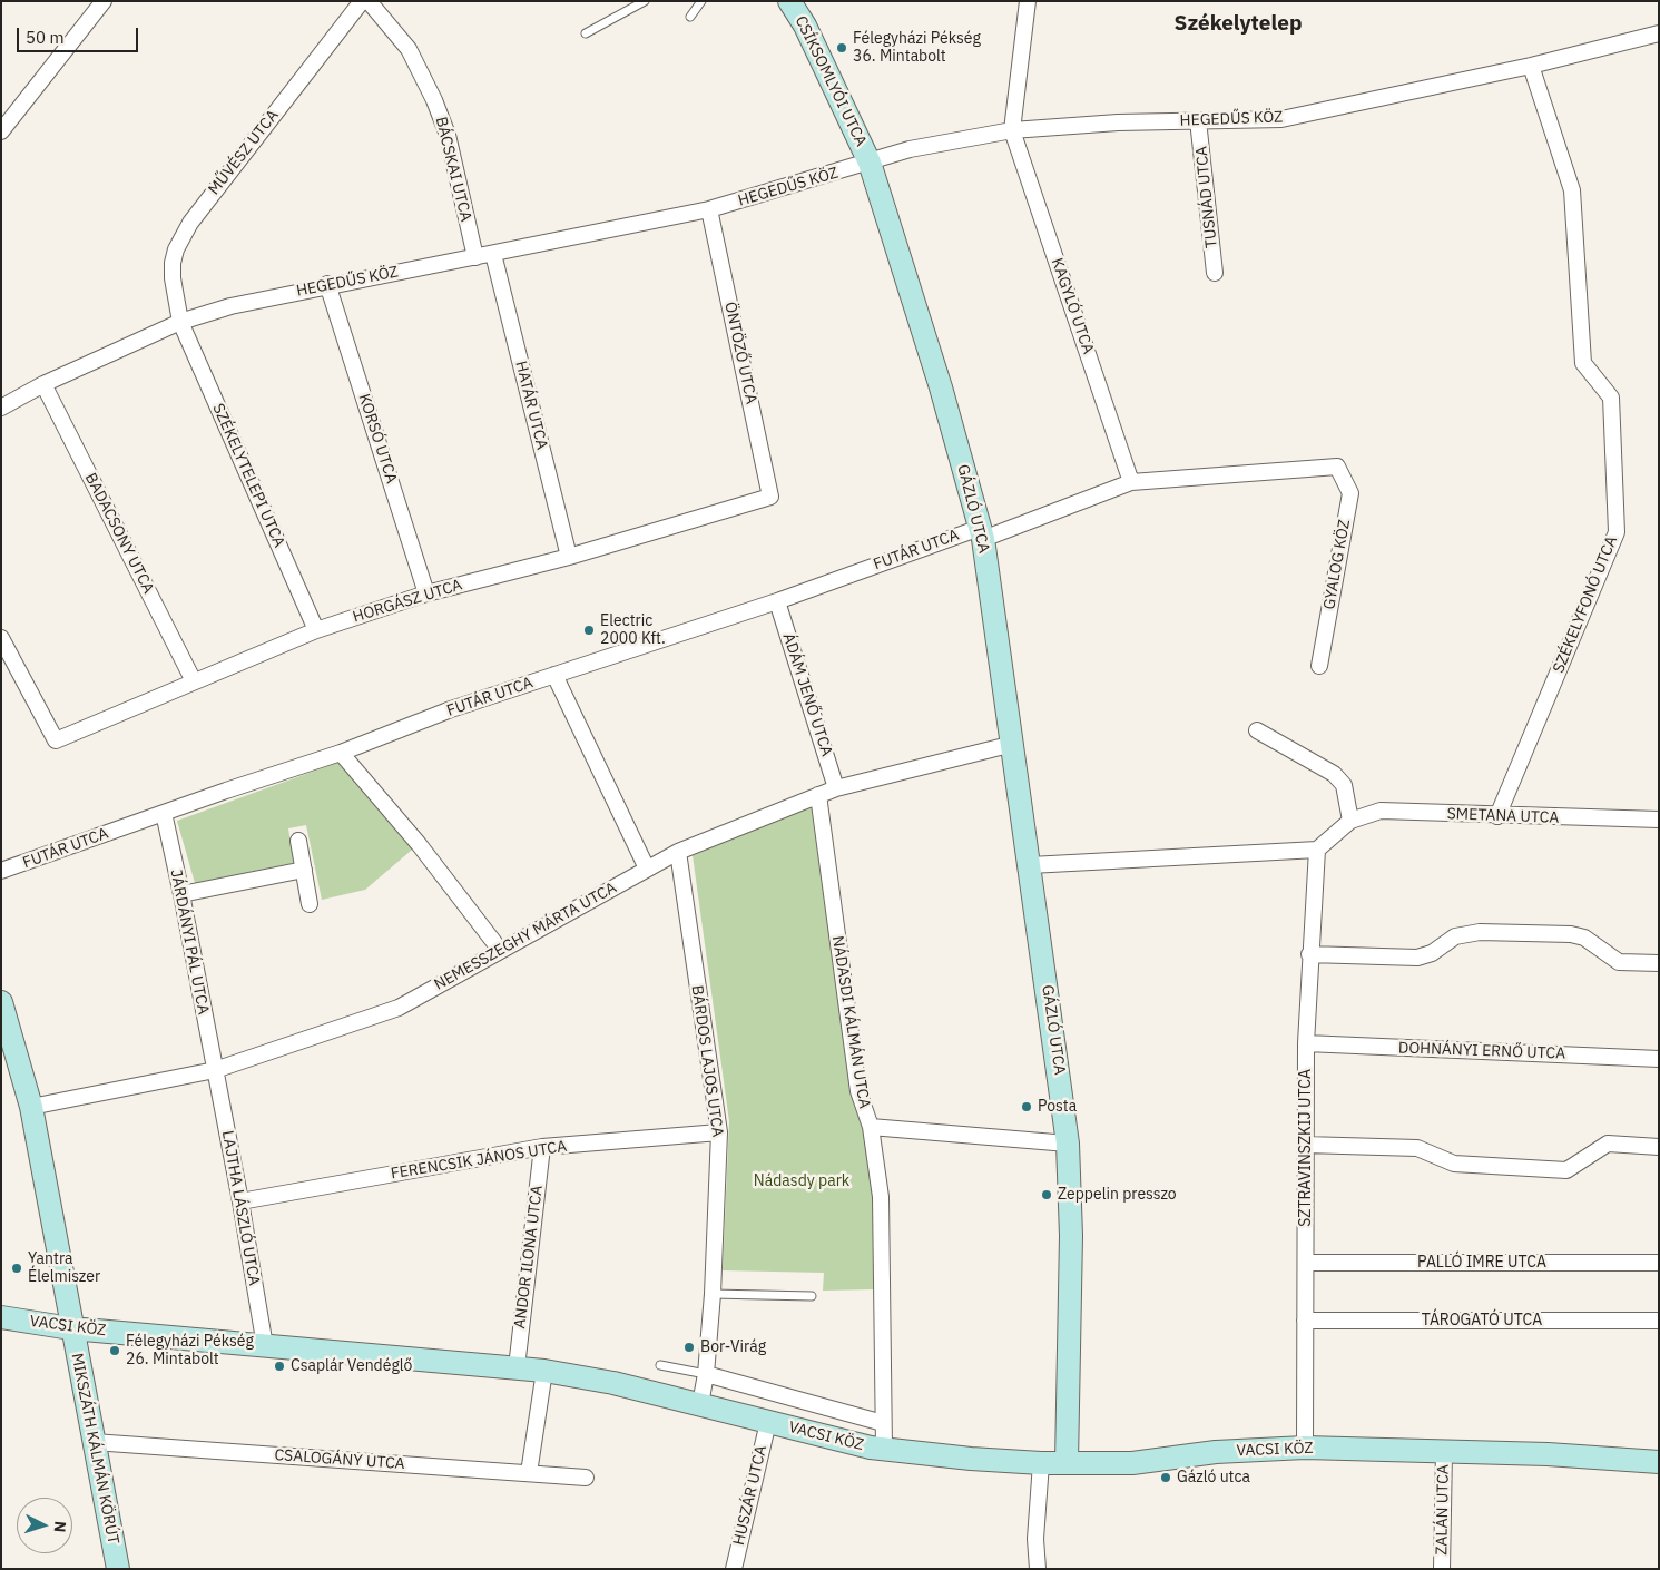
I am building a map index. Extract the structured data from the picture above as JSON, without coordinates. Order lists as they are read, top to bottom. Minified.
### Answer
{"streets":{"street":["CSÍKSOMLYÓI UTCA","HEGEDŰS KÖZ","MŰVÉSZ UTCA","BÁCSKAI UTCA","TUSNÁD UTCA","KAGYLÓ UTCA","ÖNTÖZŐ UTCA","HATÁR UTCA","KORSÓ UTCA","SZÉKELYTELEPI UTCA","GÁZLÓ UTCA","BADACSONY UTCA","FUTÁR UTCA","GYALOG KÖZ","HORGÁSZ UTCA","SZÉKELYFONÓ UTCA","ÁDÁM JENŐ UTCA","SMETANA UTCA","NEMESSZEGHY MÁRTA UTCA","JÁRDÁNYI PÁL UTCA","NÁDASDI KÁLMÁN UTCA","DOHNÁNYI ERNŐ UTCA","BÁRDOS LAJOS UTCA","SZTRAVINSZKIJ UTCA","FERENCSIK JÁNOS UTCA","LAJTHA LÁSZLÓ UTCA","ANDOR ILONA UTCA","PALLÓ IMRE UTCA","TÁROGATÓ UTCA","VACSI KÖZ","MIKSZÁTH KÁLMÁN KÖRÚT","CSALOGÁNY UTCA","HUSZÁR UTCA","ZALÁN UTCA"]},"crossings":[["CSÍKSOMLYÓI UTCA","HEGEDŰS KÖZ"],["CSÍKSOMLYÓI UTCA","GÁZLÓ UTCA"],["HEGEDŰS KÖZ","MŰVÉSZ UTCA"],["HEGEDŰS KÖZ","BÁCSKAI UTCA"],["HEGEDŰS KÖZ","TUSNÁD UTCA"],["HEGEDŰS KÖZ","KAGYLÓ UTCA"],["HEGEDŰS KÖZ","ÖNTÖZŐ UTCA"],["HEGEDŰS KÖZ","HATÁR UTCA"],["HEGEDŰS KÖZ","KORSÓ UTCA"],["HEGEDŰS KÖZ","SZÉKELYTELEPI UTCA"],["HEGEDŰS KÖZ","GÁZLÓ UTCA"],["HEGEDŰS KÖZ","BADACSONY UTCA"],["HEGEDŰS KÖZ","SZÉKELYFONÓ UTCA"],["MŰVÉSZ UTCA","SZÉKELYTELEPI UTCA"],["KAGYLÓ UTCA","FUTÁR UTCA"],["ÖNTÖZŐ UTCA","HORGÁSZ UTCA"],["HATÁR UTCA","HORGÁSZ UTCA"],["KORSÓ UTCA","HORGÁSZ UTCA"],["SZÉKELYTELEPI UTCA","HORGÁSZ UTCA"],["GÁZLÓ UTCA","FUTÁR UTCA"],["GÁZLÓ UTCA","NEMESSZEGHY MÁRTA UTCA"],["GÁZLÓ UTCA","VACSI KÖZ"],["BADACSONY UTCA","HORGÁSZ UTCA"],["FUTÁR UTCA","GYALOG KÖZ"],["FUTÁR UTCA","ÁDÁM JENŐ UTCA"],["FUTÁR UTCA","JÁRDÁNYI PÁL UTCA"],["SZÉKELYFONÓ UTCA","SMETANA UTCA"],["ÁDÁM JENŐ UTCA","NEMESSZEGHY MÁRTA UTCA"],["SMETANA UTCA","SZTRAVINSZKIJ UTCA"],["NEMESSZEGHY MÁRTA UTCA","JÁRDÁNYI PÁL UTCA"],["NEMESSZEGHY MÁRTA UTCA","NÁDASDI KÁLMÁN UTCA"],["NEMESSZEGHY MÁRTA UTCA","BÁRDOS LAJOS UTCA"],["NEMESSZEGHY MÁRTA UTCA","LAJTHA LÁSZLÓ UTCA"],["NEMESSZEGHY MÁRTA UTCA","MIKSZÁTH KÁLMÁN KÖRÚT"],["JÁRDÁNYI PÁL UTCA","LAJTHA LÁSZLÓ UTCA"],["NÁDASDI KÁLMÁN UTCA","VACSI KÖZ"],["DOHNÁNYI ERNŐ UTCA","SZTRAVINSZKIJ UTCA"],["BÁRDOS LAJOS UTCA","FERENCSIK JÁNOS UTCA"],["BÁRDOS LAJOS UTCA","VACSI KÖZ"],["SZTRAVINSZKIJ UTCA","PALLÓ IMRE UTCA"],["SZTRAVINSZKIJ UTCA","TÁROGATÓ UTCA"],["SZTRAVINSZKIJ UTCA","VACSI KÖZ"],["FERENCSIK JÁNOS UTCA","LAJTHA LÁSZLÓ UTCA"],["FERENCSIK JÁNOS UTCA","ANDOR ILONA UTCA"],["LAJTHA LÁSZLÓ UTCA","VACSI KÖZ"],["ANDOR ILONA UTCA","VACSI KÖZ"],["VACSI KÖZ","MIKSZÁTH KÁLMÁN KÖRÚT"],["VACSI KÖZ","HUSZÁR UTCA"],["VACSI KÖZ","ZALÁN UTCA"],["MIKSZÁTH KÁLMÁN KÖRÚT","CSALOGÁNY UTCA"]],"districts":["Székelytelep"],"parks":["Nádasdy park"],"places":["Félegyházi Pékség 36. Mintabolt","Electric 2000 Kft.","Posta","Zeppelin presszo","Yantra Élelmiszer","Bor-Virág","Félegyházi Pékség 26. Mintabolt","Csaplár Vendéglő","Gázló utca"],"scale_bar":"50 m","north":"right"}
